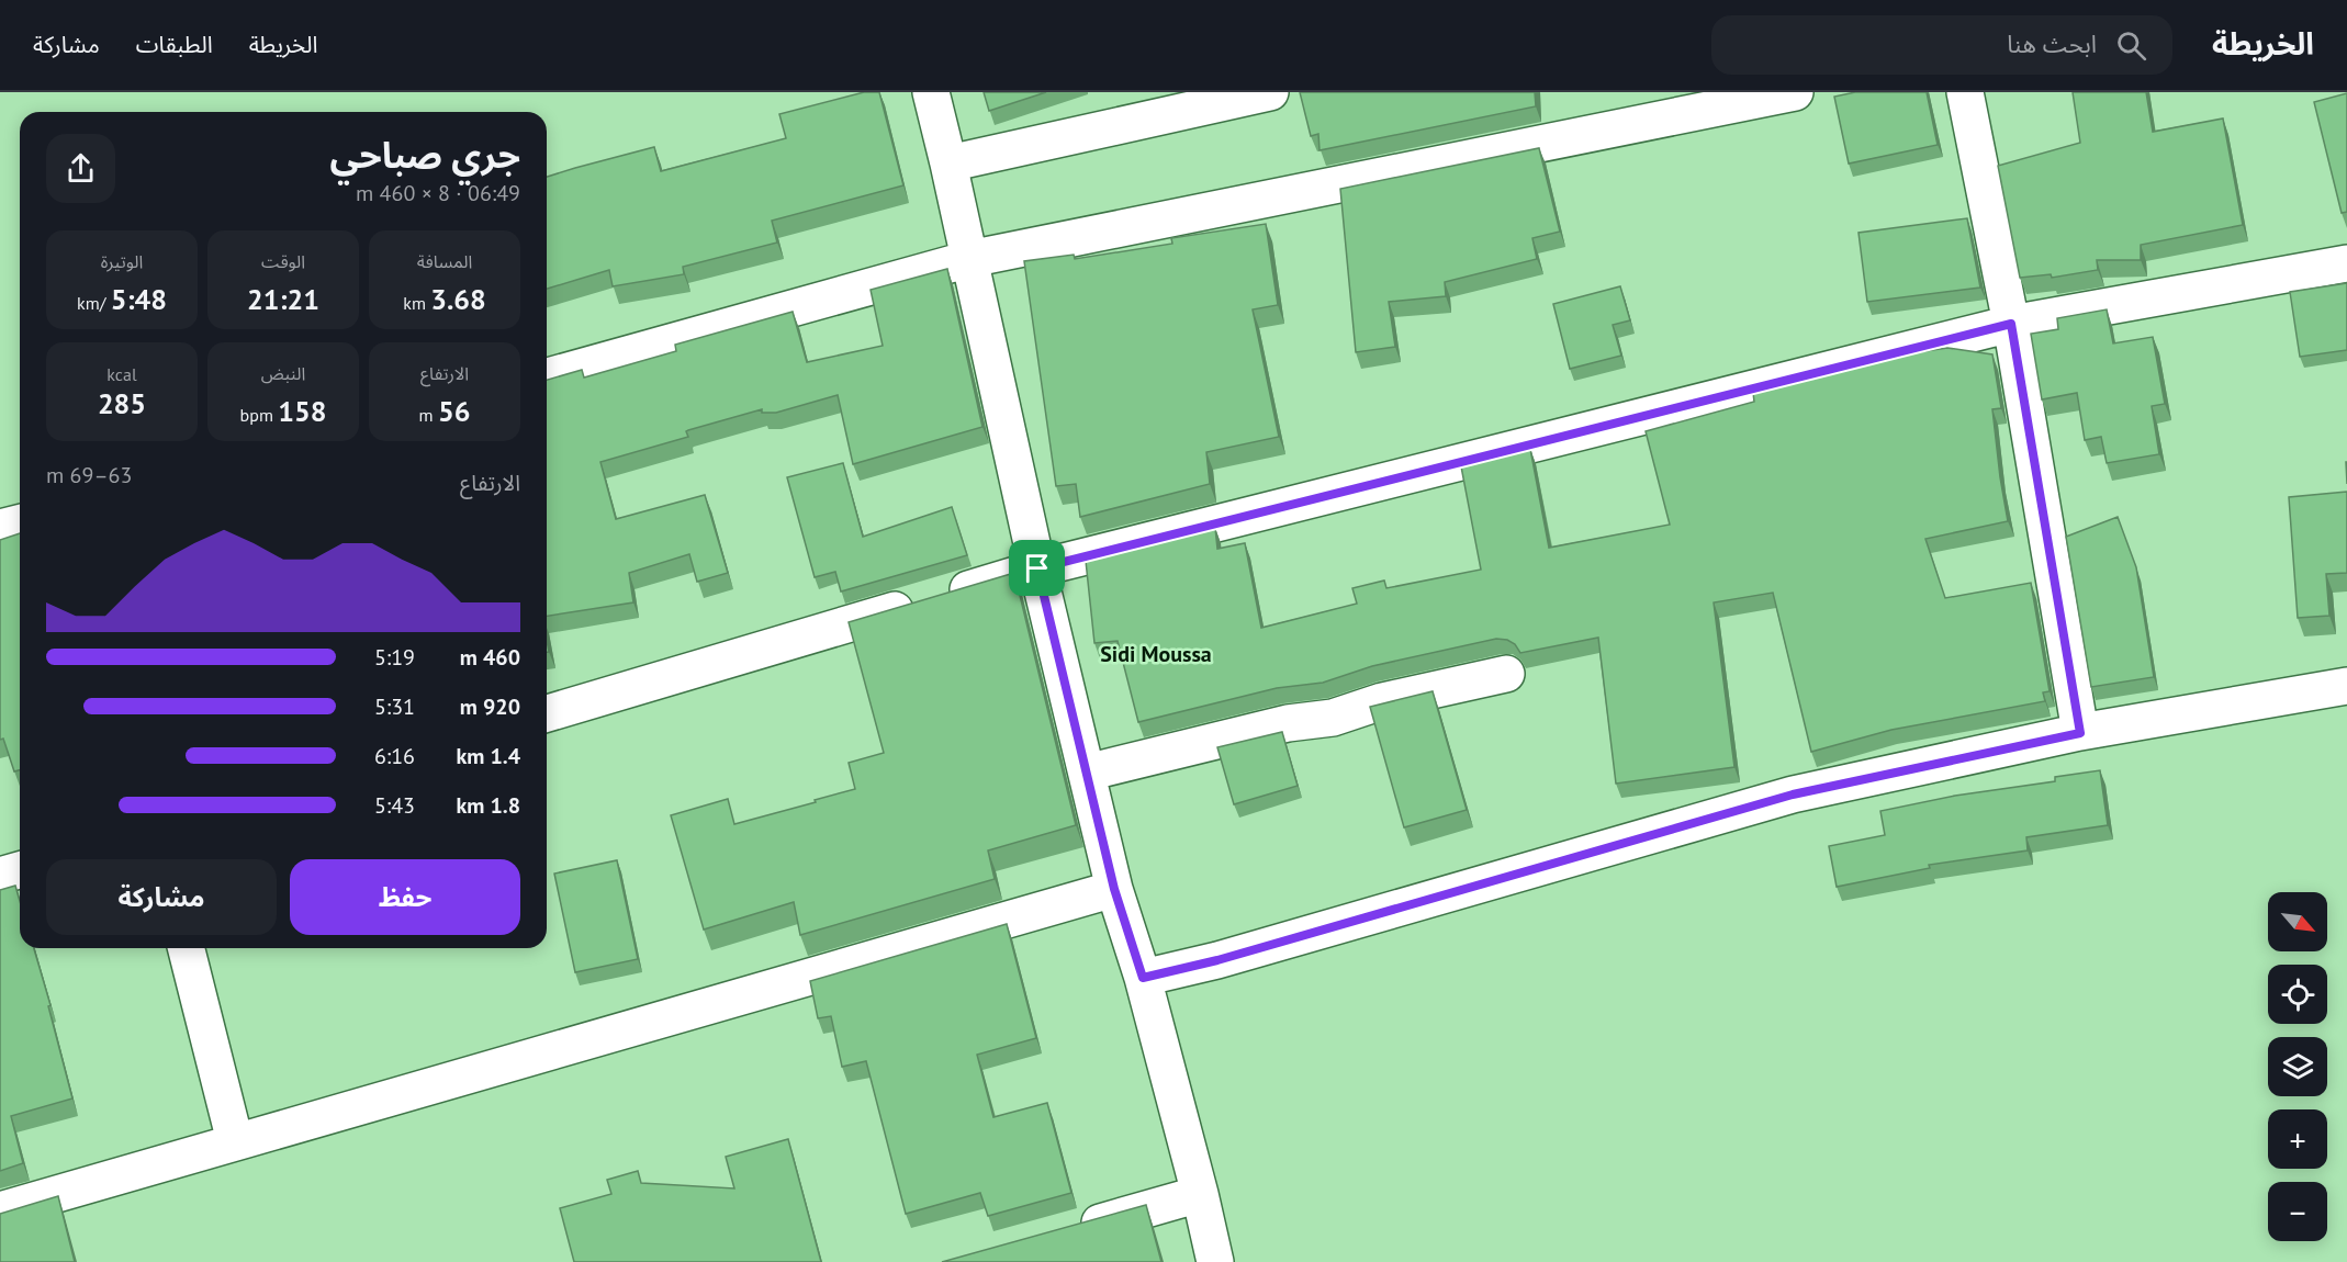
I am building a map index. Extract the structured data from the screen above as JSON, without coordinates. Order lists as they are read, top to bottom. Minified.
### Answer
{"districts":["Sidi Moussa"],"north":"bottom right","page":{"header":"الخريطة","search":"ابحث هنا","nav":["الخريطة","الطبقات","مشاركة"],"heading":["جري صباحي","06:49 · 8 × 460 m"],"stats":[["المسافة","3.68 km"],["الوقت","21:21"],["الوتيرة","5:48 /km"],["الارتفاع","56 m"],["النبض","158 bpm"],["kcal","285"]],"chart":["الارتفاع","63–69 m"],"list":[{"name":"460 m","note":"5:19"},{"name":"920 m","note":"5:31"},{"name":"1.4 km","note":"6:16"},{"name":"1.8 km","note":"5:43"}],"buttons":["حفظ","مشاركة"],"map_buttons":["+","−"]}}
